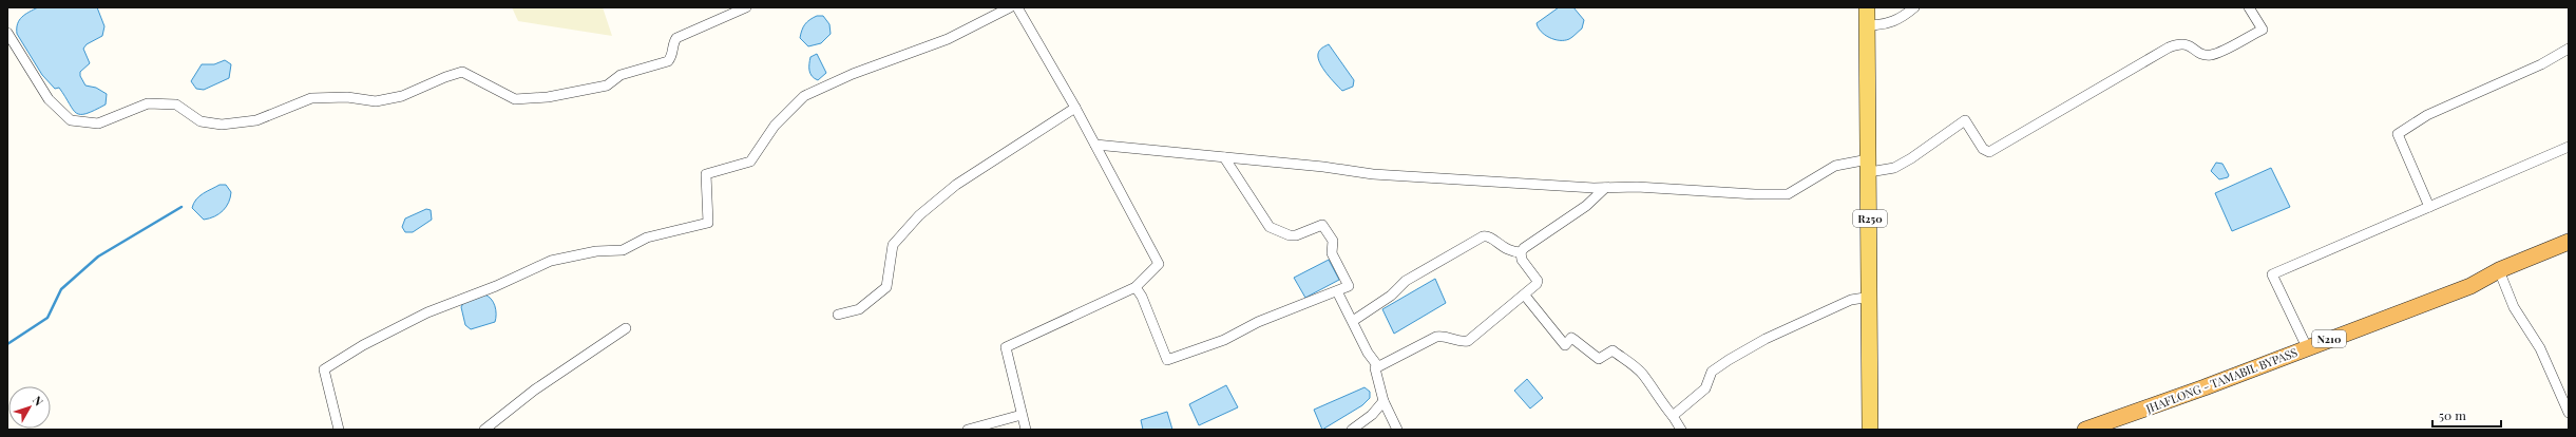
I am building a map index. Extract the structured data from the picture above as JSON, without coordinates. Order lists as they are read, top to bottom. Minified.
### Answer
{"streets":{"highway":["N210","JHAFLONG - TAMABIL BYPASS"],"main road":["R250"]},"scale_bar":"50 m","north":"top right"}
